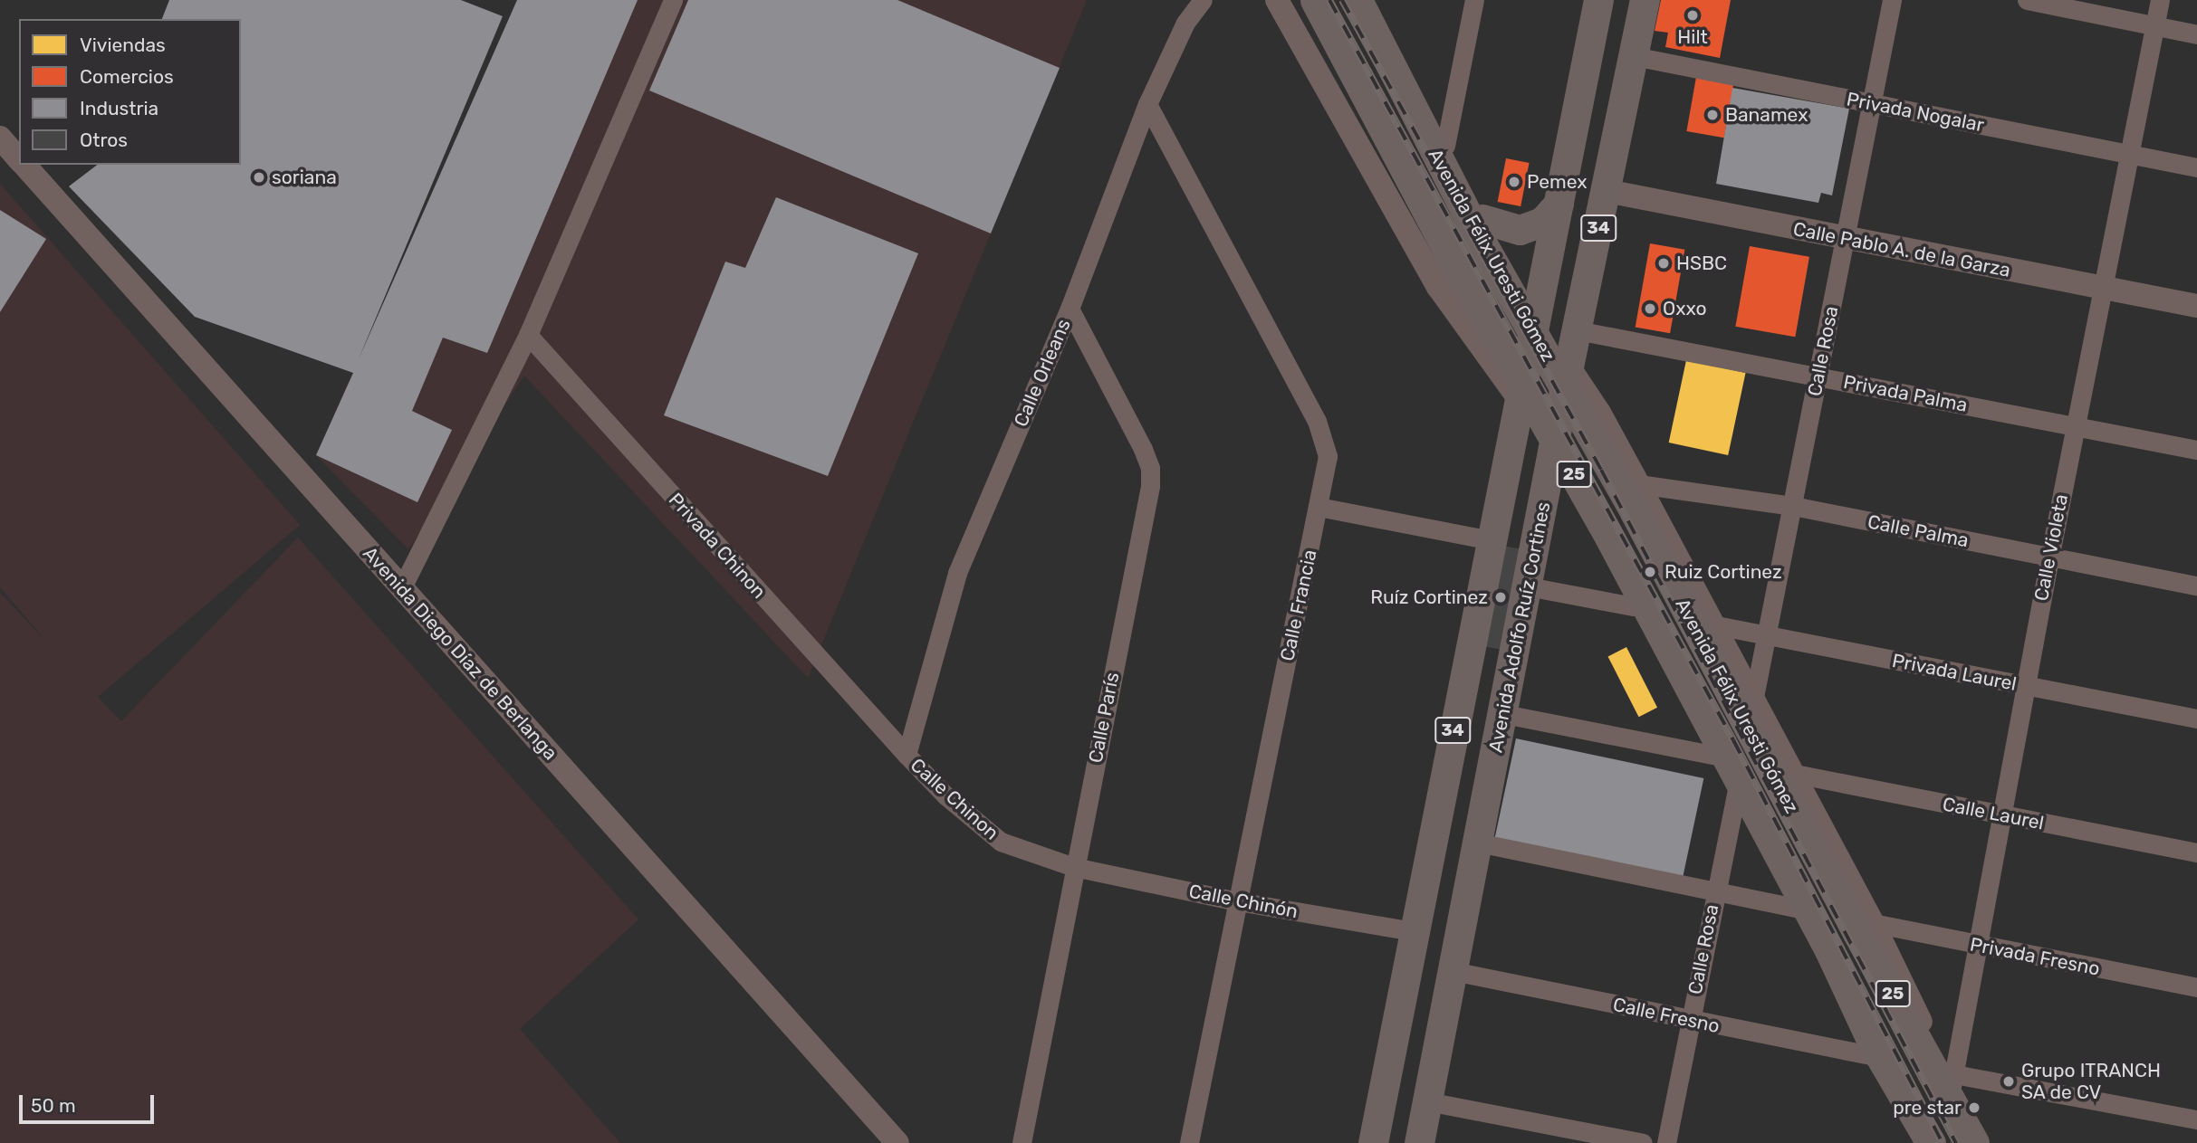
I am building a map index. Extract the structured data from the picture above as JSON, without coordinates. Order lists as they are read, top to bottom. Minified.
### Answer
{"streets":{"main road":["34","Avenida Félix Uresti Gómez","25","Avenida Adolfo Ruíz Cortines"],"street":["Privada Nogalar","Calle Pablo A. de la Garza","Calle Rosa","Calle Orleans","Privada Palma","Calle Palma","Privada Chinon","Calle Violeta","Calle Francia","Avenida Diego Díaz de Berlanga","Privada Laurel","Calle París","Calle Chinon","Calle Laurel","Calle Chinón","Privada Fresno","Calle Fresno"]},"crossings":[["Privada Nogalar","Calle Rosa"],["Privada Nogalar","Calle Violeta"],["Privada Nogalar","Avenida Adolfo Ruíz Cortines"],["34","Calle Chinón"],["Calle Pablo A. de la Garza","Calle Rosa"],["Calle Pablo A. de la Garza","Calle Violeta"],["Calle Pablo A. de la Garza","Avenida Adolfo Ruíz Cortines"],["Avenida Félix Uresti Gómez","Calle Violeta"],["Avenida Félix Uresti Gómez","Privada Fresno"],["Avenida Félix Uresti Gómez","Calle Fresno"],["Calle Rosa","Privada Palma"],["Calle Rosa","Calle Palma"],["Calle Rosa","Privada Laurel"],["Calle Rosa","Calle Fresno"],["Calle Orleans","Privada Chinon"],["Calle Orleans","Calle Francia"],["Calle Orleans","Calle París"],["Calle Orleans","Calle Chinon"],["Privada Palma","Calle Violeta"],["Privada Palma","Avenida Adolfo Ruíz Cortines"],["Calle Palma","Calle Violeta"],["Privada Chinon","Calle Chinon"],["Calle Violeta","Privada Laurel"],["Calle Violeta","Calle Laurel"],["Calle Violeta","Privada Fresno"],["Calle Francia","Calle Chinón"],["Avenida Adolfo Ruíz Cortines","Calle Fresno"],["Calle París","Calle Chinon"],["Calle París","Calle Chinón"],["Calle Chinon","Calle Chinón"]],"places":["Hilt","Banamex","soriana","Pemex","HSBC","Oxxo","Ruiz Cortinez","Ruíz Cortinez","Grupo ITRANCH SA de CV","pre star"],"legend":["Viviendas","Comercios","Industria","Otros"],"scale_bar":"50 m"}
